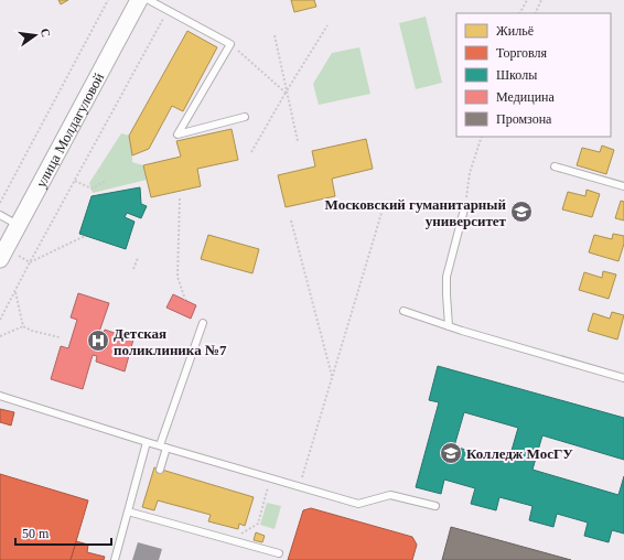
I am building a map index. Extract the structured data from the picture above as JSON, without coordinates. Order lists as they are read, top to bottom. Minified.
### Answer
{"streets":{"street":["улица Молдагуловой"]},"places":{"school or university":["Московский гуманитарный университет","Колледж МосГУ"],"hospital":["Детская поликлиника №7"]},"legend":["Жильё","Торговля","Школы","Медицина","Промзона"],"scale_bar":"50 m","north":"right"}
